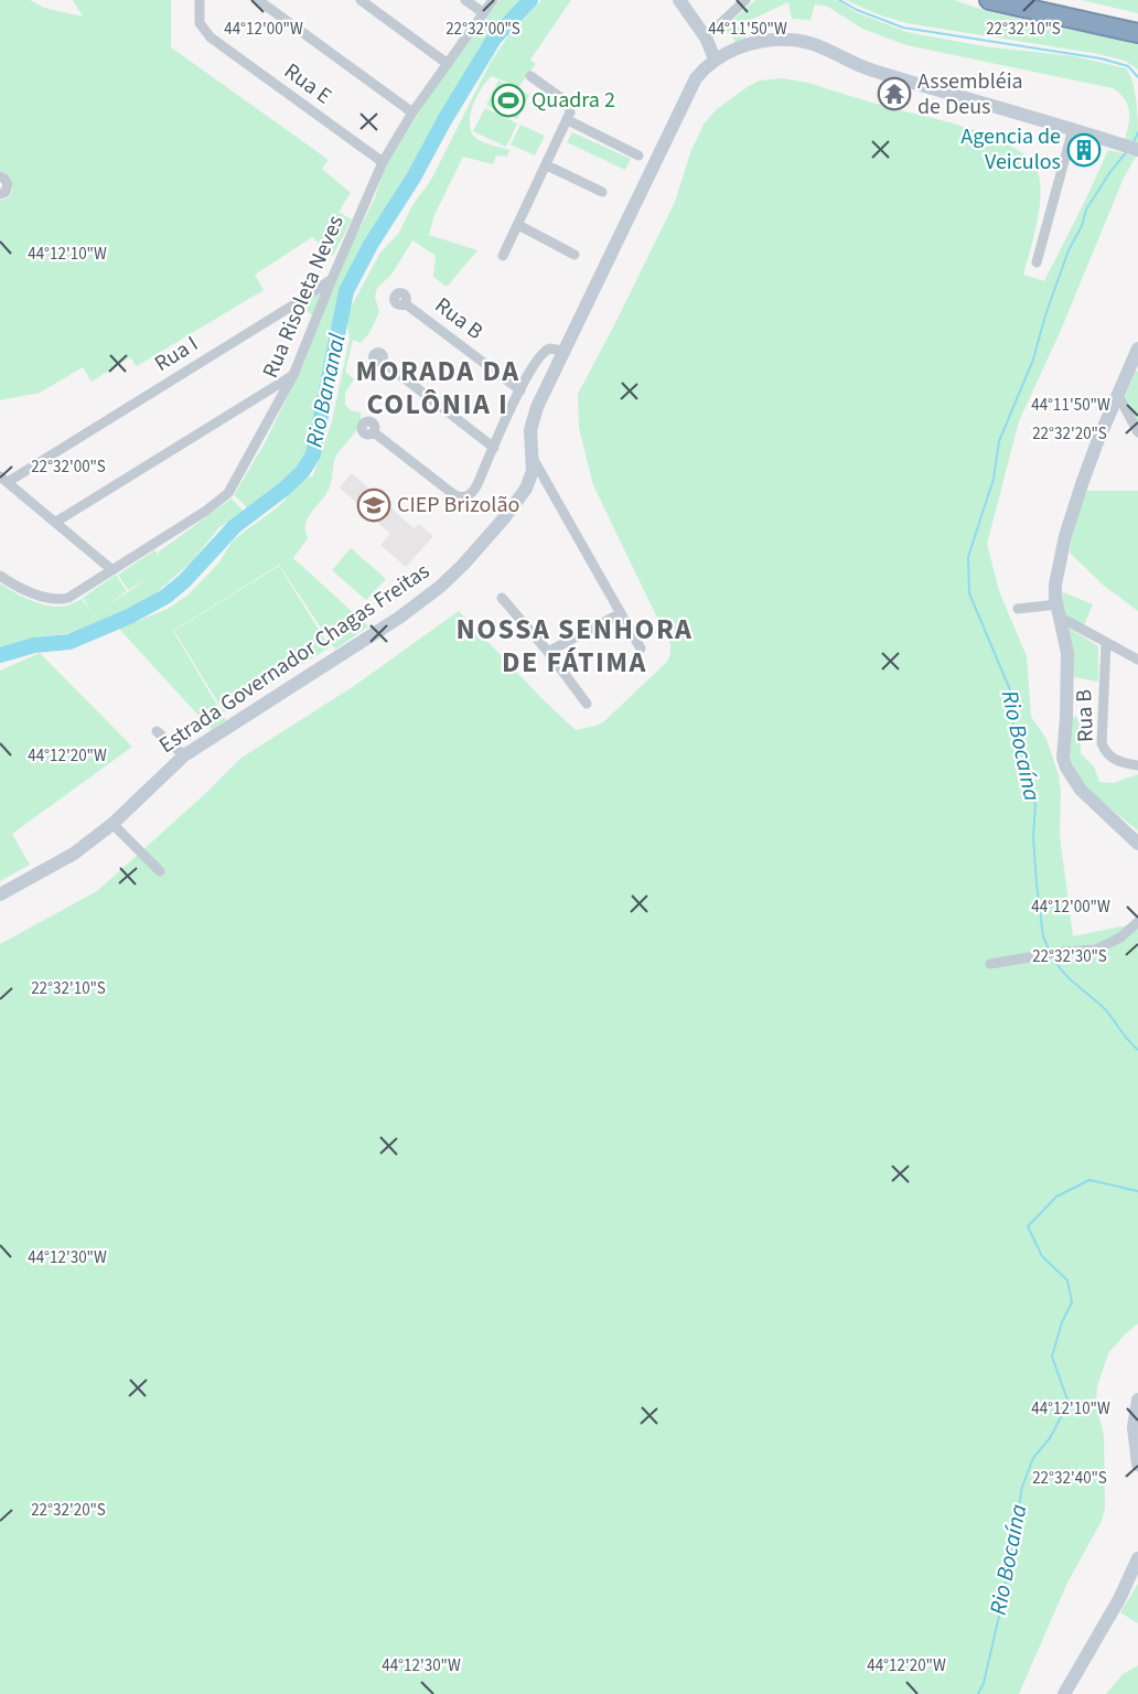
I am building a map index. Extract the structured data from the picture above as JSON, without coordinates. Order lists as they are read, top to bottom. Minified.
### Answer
{"streets":{"main road":["Estrada Governador Chagas Freitas"],"street":["Rua E","Rua Risoleta Neves","Rua B","Rua I"]},"crossings":[["Rua E","Rua Risoleta Neves"],["Rua Risoleta Neves","Rua I"]],"districts":["MORADA DA COLÔNIA I","NOSSA SENHORA DE FÁTIMA"],"water":["Rio Bananal","Rio Bocaína"],"places":{"temple":["Assembléia de Deus"],"sports":["Quadra 2"],"building":["Agencia de Veiculos"],"school or university":["CIEP Brizolão"]},"coordinates":["22°32'00\"S","22°32'10\"S","44°12'00\"W","44°11'50\"W","44°12'10\"W","22°32'20\"S","44°12'20\"W","22°32'30\"S","44°12'30\"W","22°32'40\"S"]}
